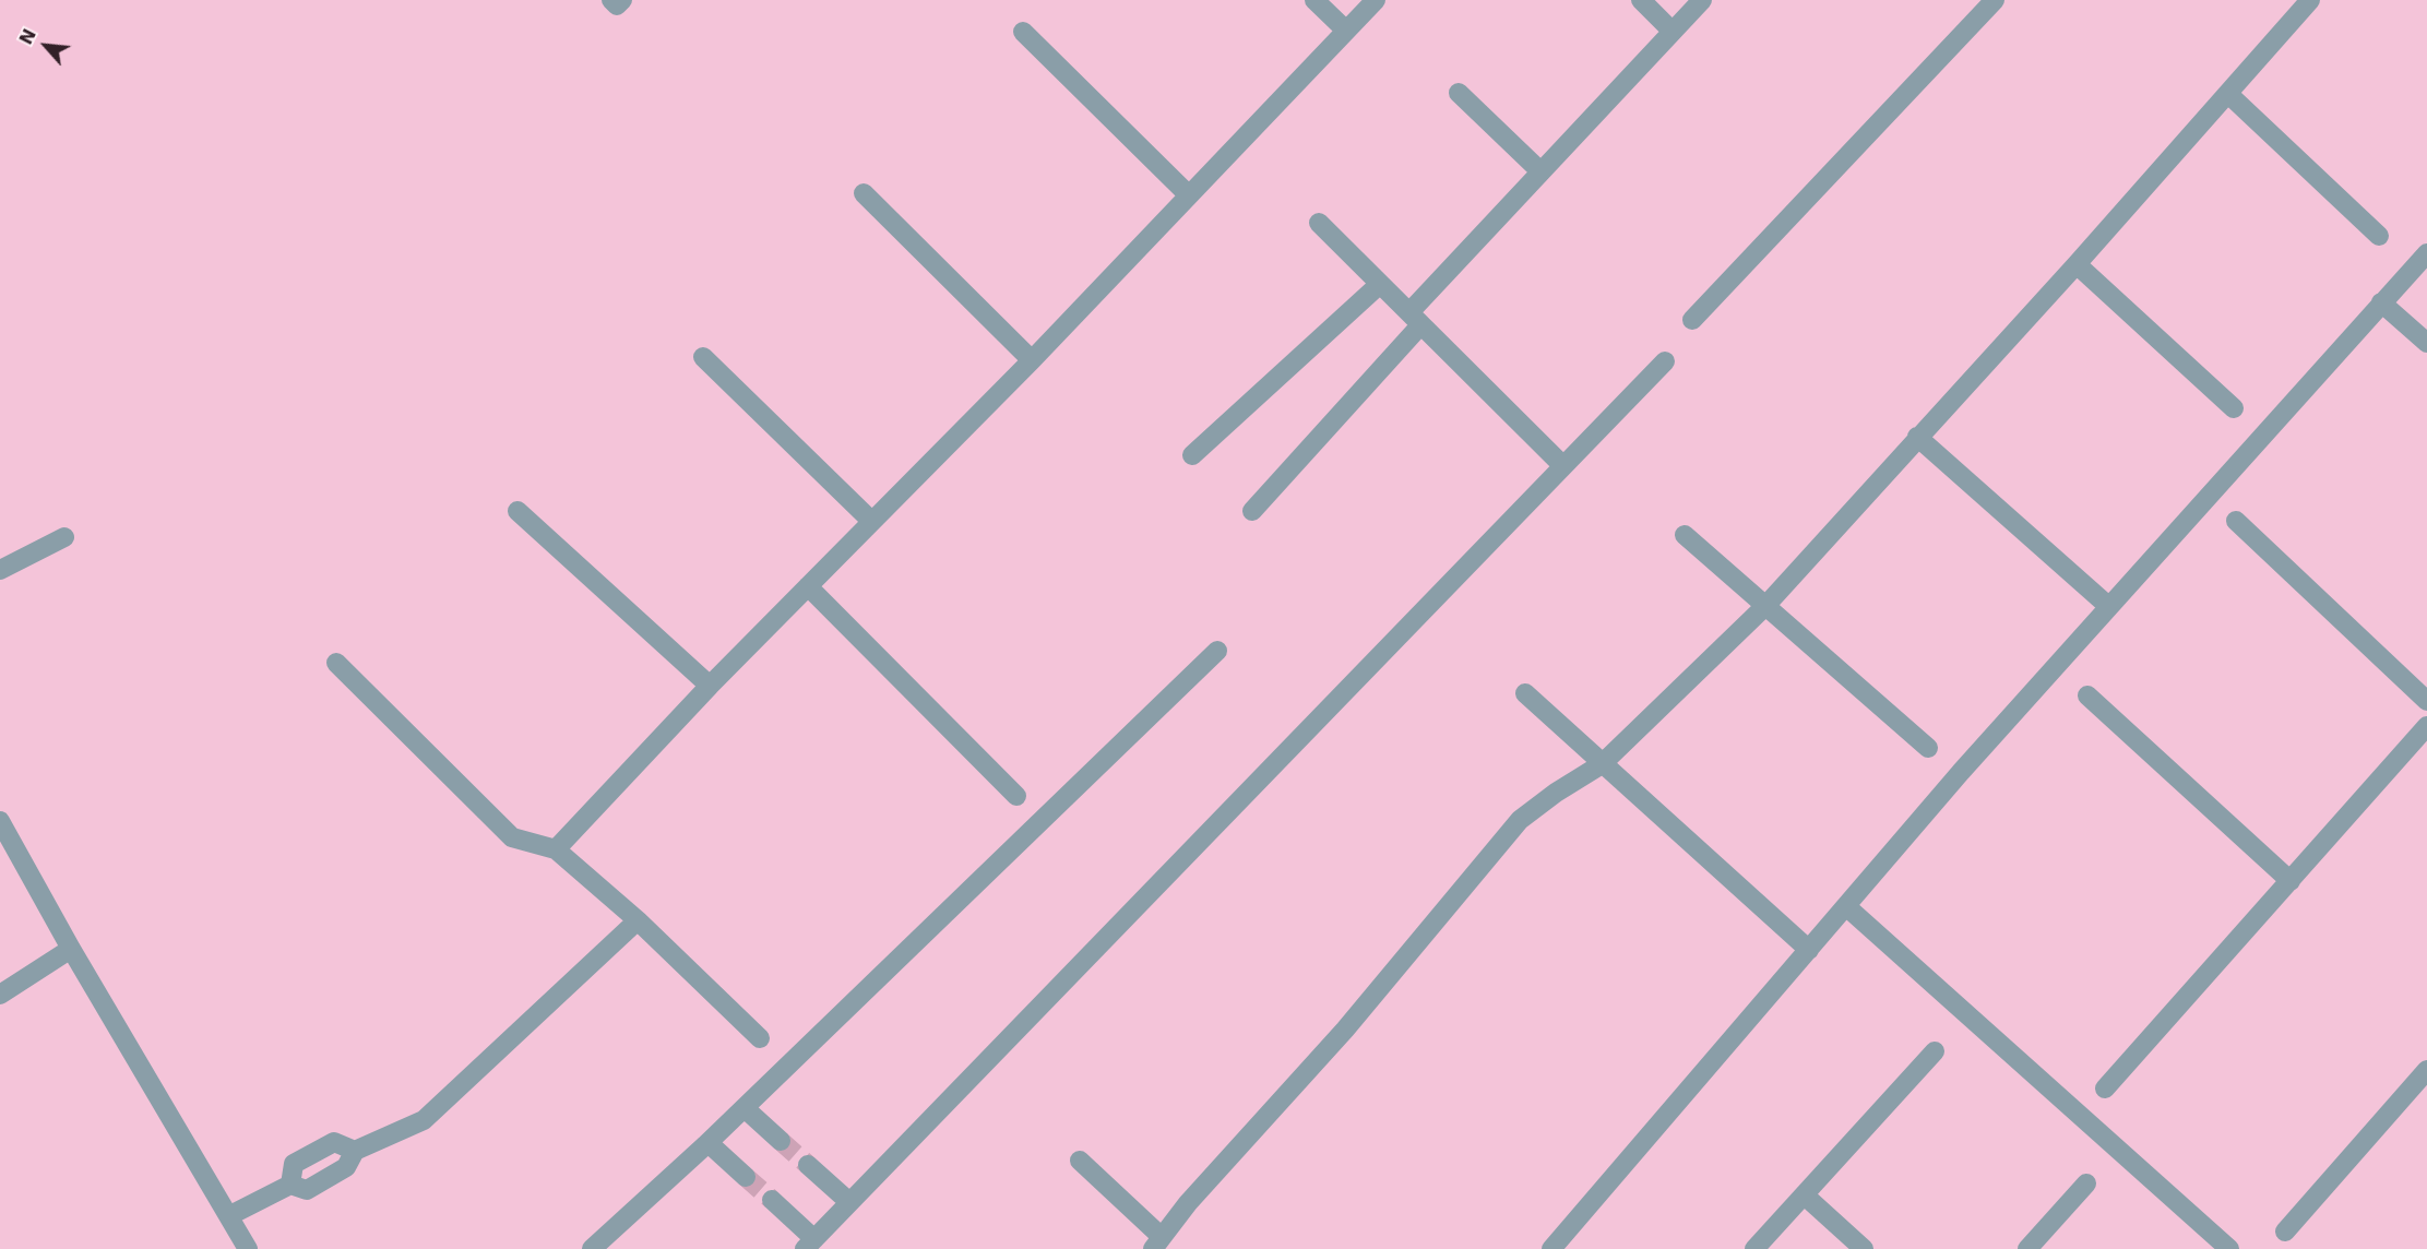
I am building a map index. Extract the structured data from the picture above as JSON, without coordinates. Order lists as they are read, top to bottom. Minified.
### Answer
{"north":"top left"}
